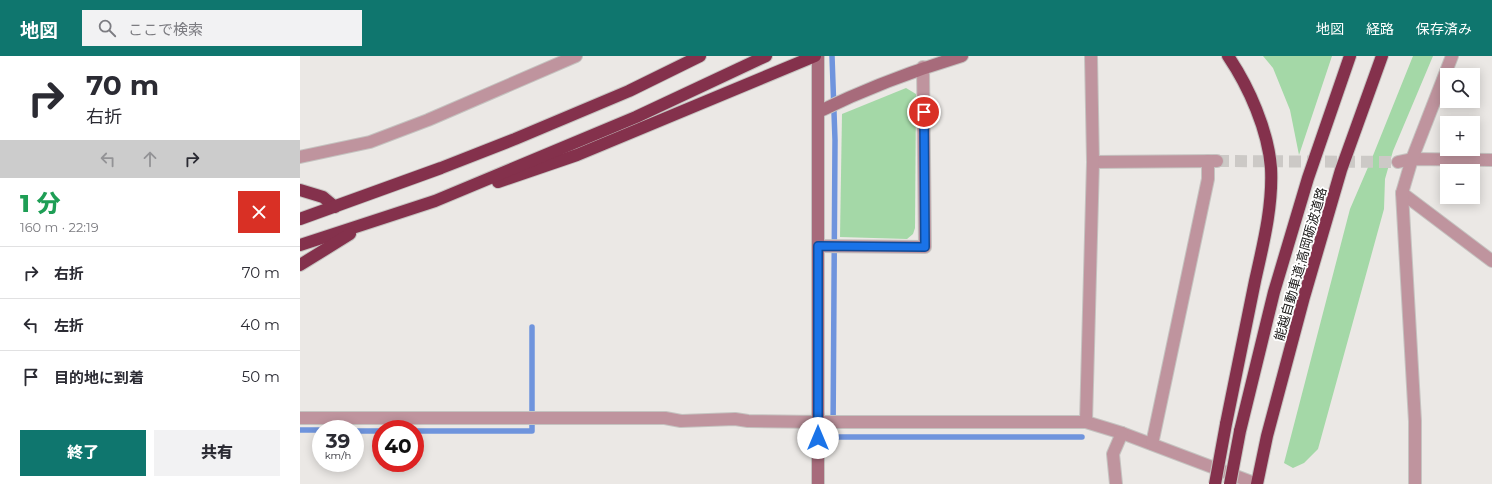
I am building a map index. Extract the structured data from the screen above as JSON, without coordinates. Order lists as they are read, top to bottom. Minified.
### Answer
{"streets":{"highway":["能越自動車道;高岡砺波道路"]},"page":{"header":"地図","search":"ここで検索","nav":["地図","経路","保存済み"],"turn":["70 m","右折"],"map_buttons":["+","−"],"heading":["1 分","160 m · 22:19"],"list":[{"name":"右折","value":"70 m"},{"name":"左折","value":"40 m"},{"name":"目的地に到着","value":"50 m"}],"speed":"39 km/h","limit":"40","buttons":["終了","共有"]}}
